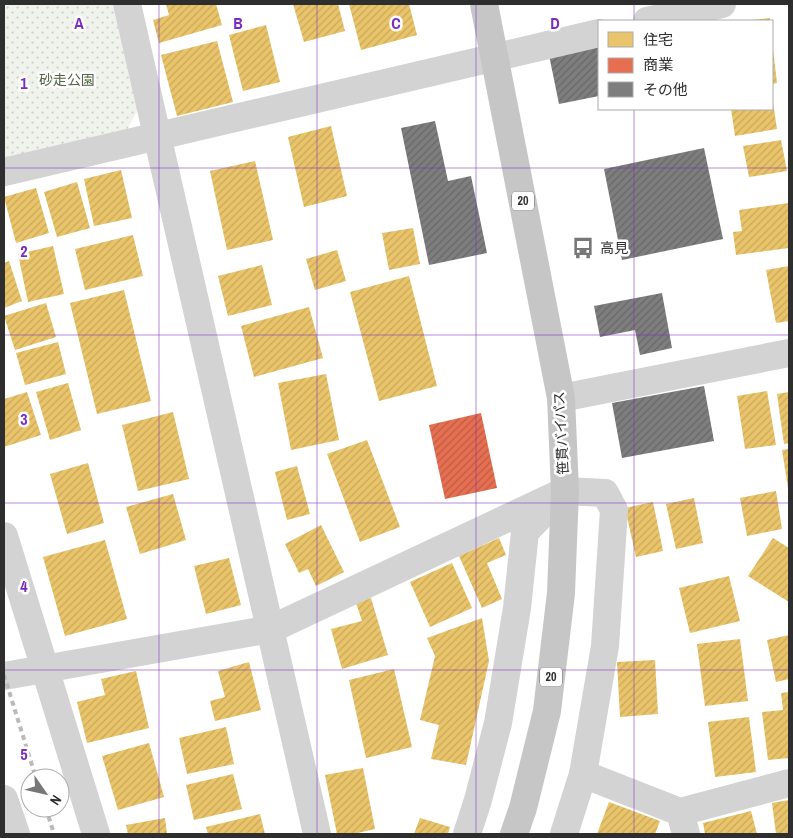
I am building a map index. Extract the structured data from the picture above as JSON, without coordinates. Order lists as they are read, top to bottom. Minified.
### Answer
{"streets":{"main road":["20","笹貫バイパス"]},"parks":["砂走公園"],"places":{"bus stop":["高見"]},"legend":["住宅","商業","その他"],"north":"bottom right","grid":{"columns":["A","B","C","D"],"rows":["1","2","3","4","5"]}}
